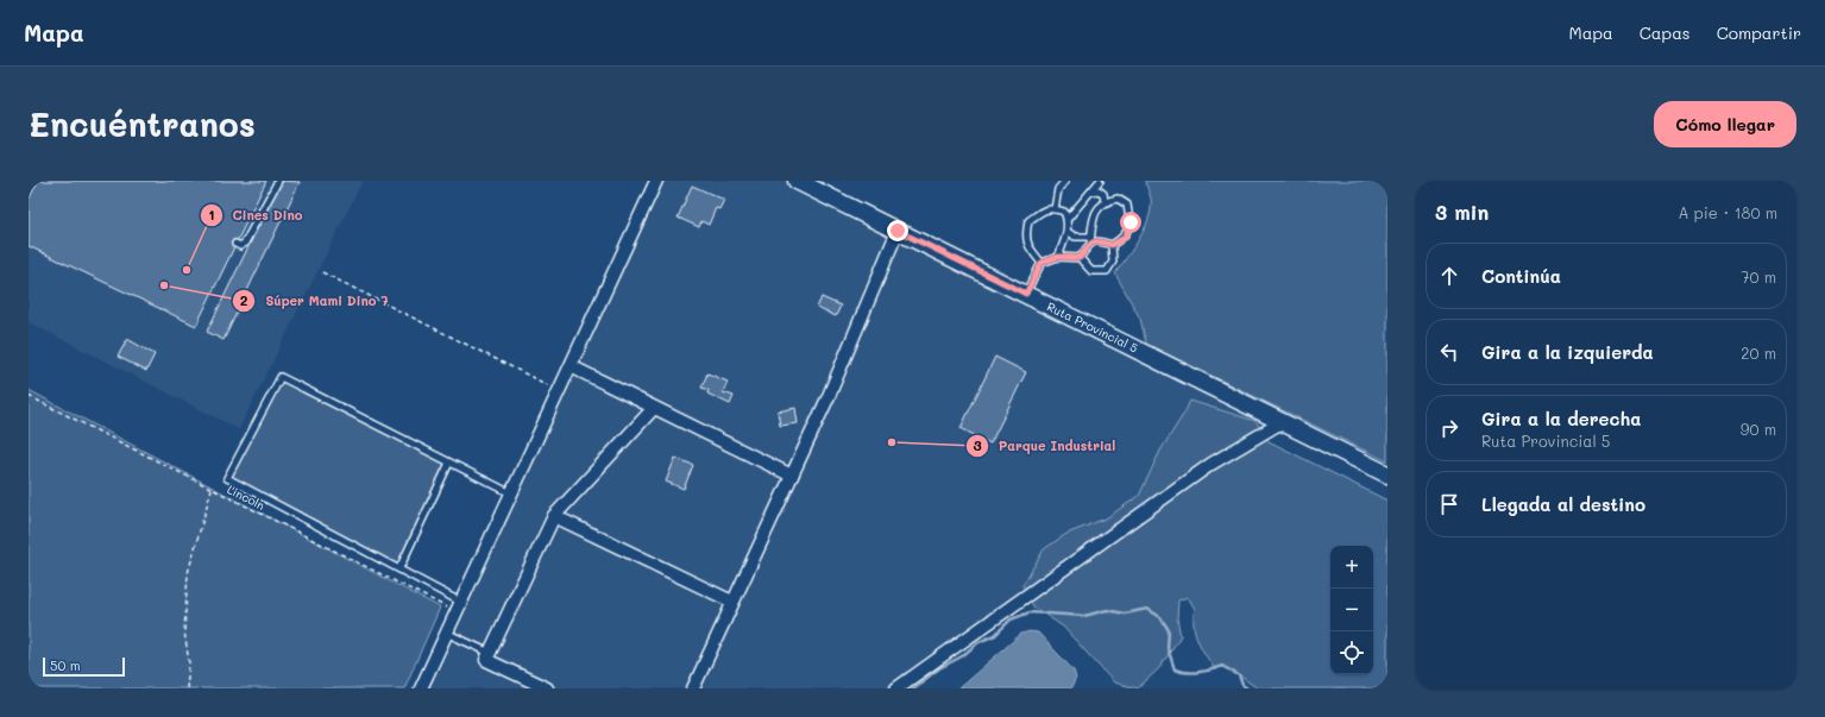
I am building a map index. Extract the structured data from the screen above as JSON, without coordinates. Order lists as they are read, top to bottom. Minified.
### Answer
{"streets":{"main road":["Ruta Provincial 5"],"path":["Lincoln"]},"places":["Cines Dino","Súper Mami Dino 7","Parque Industrial"],"scale_bar":"50 m","page":{"header":"Mapa","nav":["Mapa","Capas","Compartir"],"buttons":"Cómo llegar","title":"Encuéntranos","heading":["3 min","A pie · 180 m"],"list":[["Continúa","70 m"],["Gira a la izquierda","20 m"],["Gira a la derecha","Ruta Provincial 5","90 m"],"Llegada al destino"],"map_buttons":["+","−"],"scale":"50 m"}}
